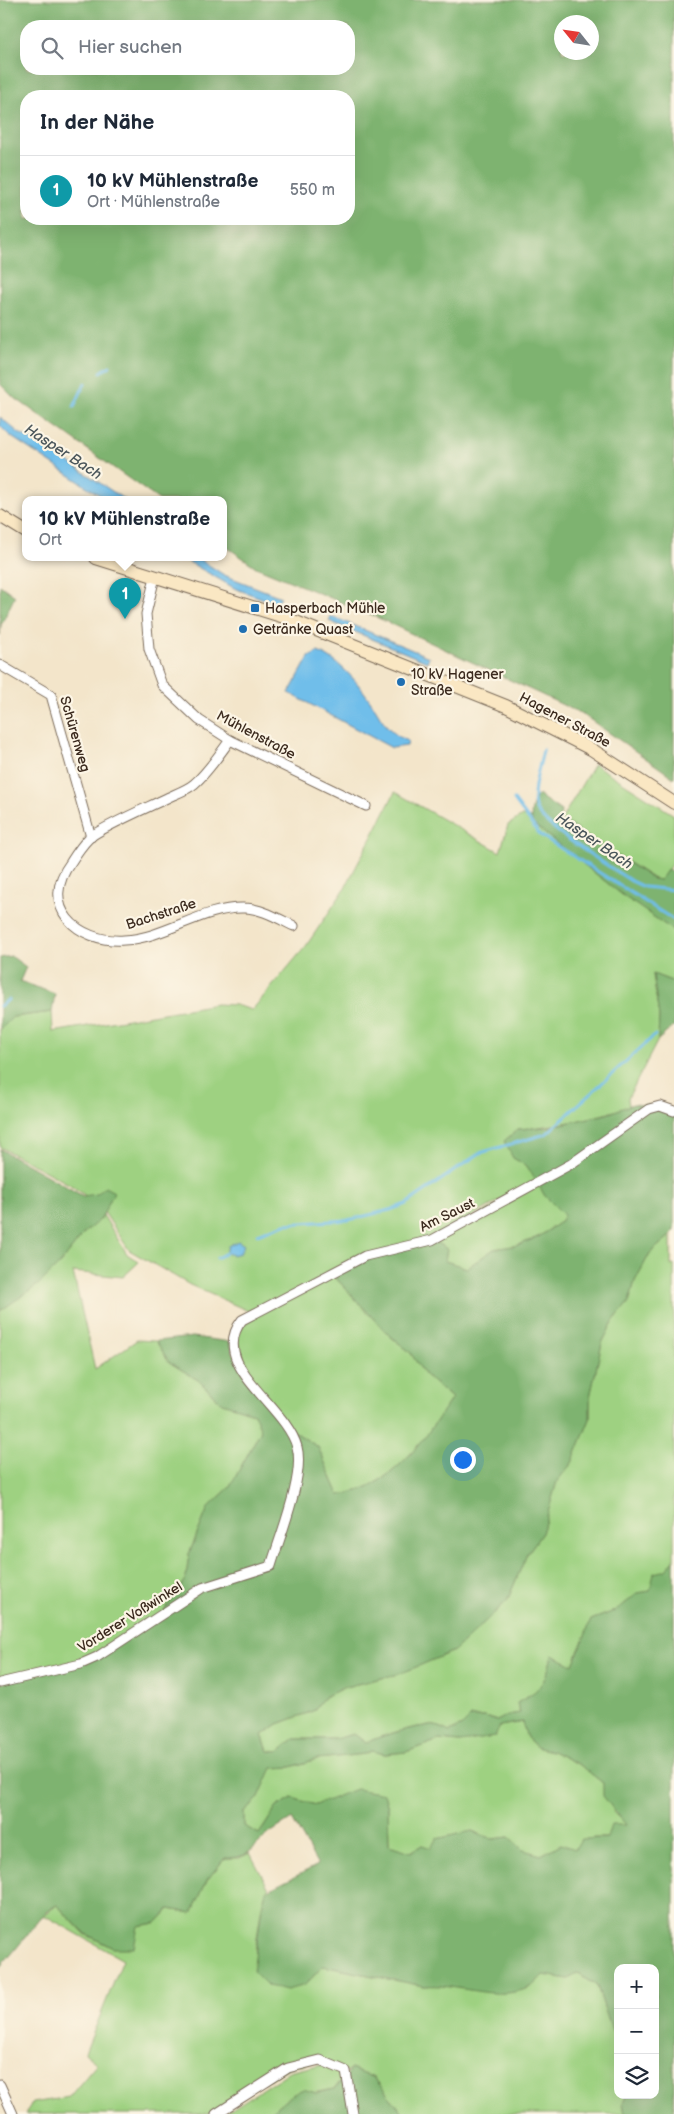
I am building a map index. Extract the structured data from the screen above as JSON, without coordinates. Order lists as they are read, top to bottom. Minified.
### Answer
{"streets":{"main road":["Hagener Straße"],"street":["Schürenweg","Mühlenstraße","Bachstraße","Am Saust","Vorderer Voßwinkel"]},"crossings":[["Hagener Straße","Mühlenstraße"],["Schürenweg","Bachstraße"],["Mühlenstraße","Bachstraße"],["Am Saust","Vorderer Voßwinkel"]],"water":["Hasper Bach"],"places":{"transit":["Hasperbach Mühle"],"other":["Getränke Quast","10 kV Hagener Straße"]},"north":"top left","page":{"search":"Hier suchen","heading":"In der Nähe","list":[{"mark":"1","name":"10 kV Mühlenstraße","note":"Ort · Mühlenstraße","value":"550 m"}],"popup":["10 kV Mühlenstraße","Ort"],"pins":"1","map_buttons":["+","−"]}}
